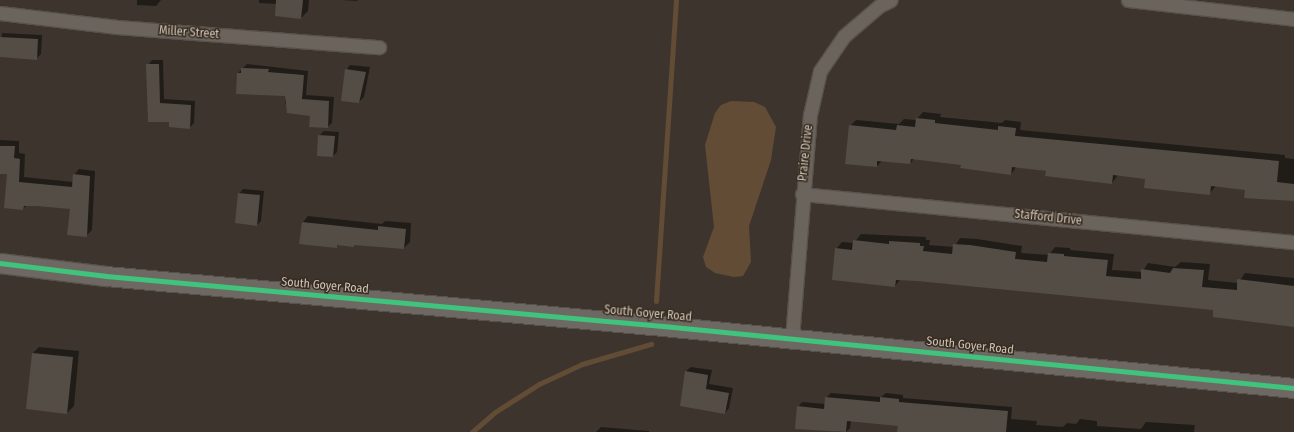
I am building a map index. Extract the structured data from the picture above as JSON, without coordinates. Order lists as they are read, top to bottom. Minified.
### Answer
{"streets":{"street":["Miller Street","Praire Drive","Stafford Drive","South Goyer Road"]},"crossings":[["Praire Drive","Stafford Drive"],["Praire Drive","South Goyer Road"]]}
